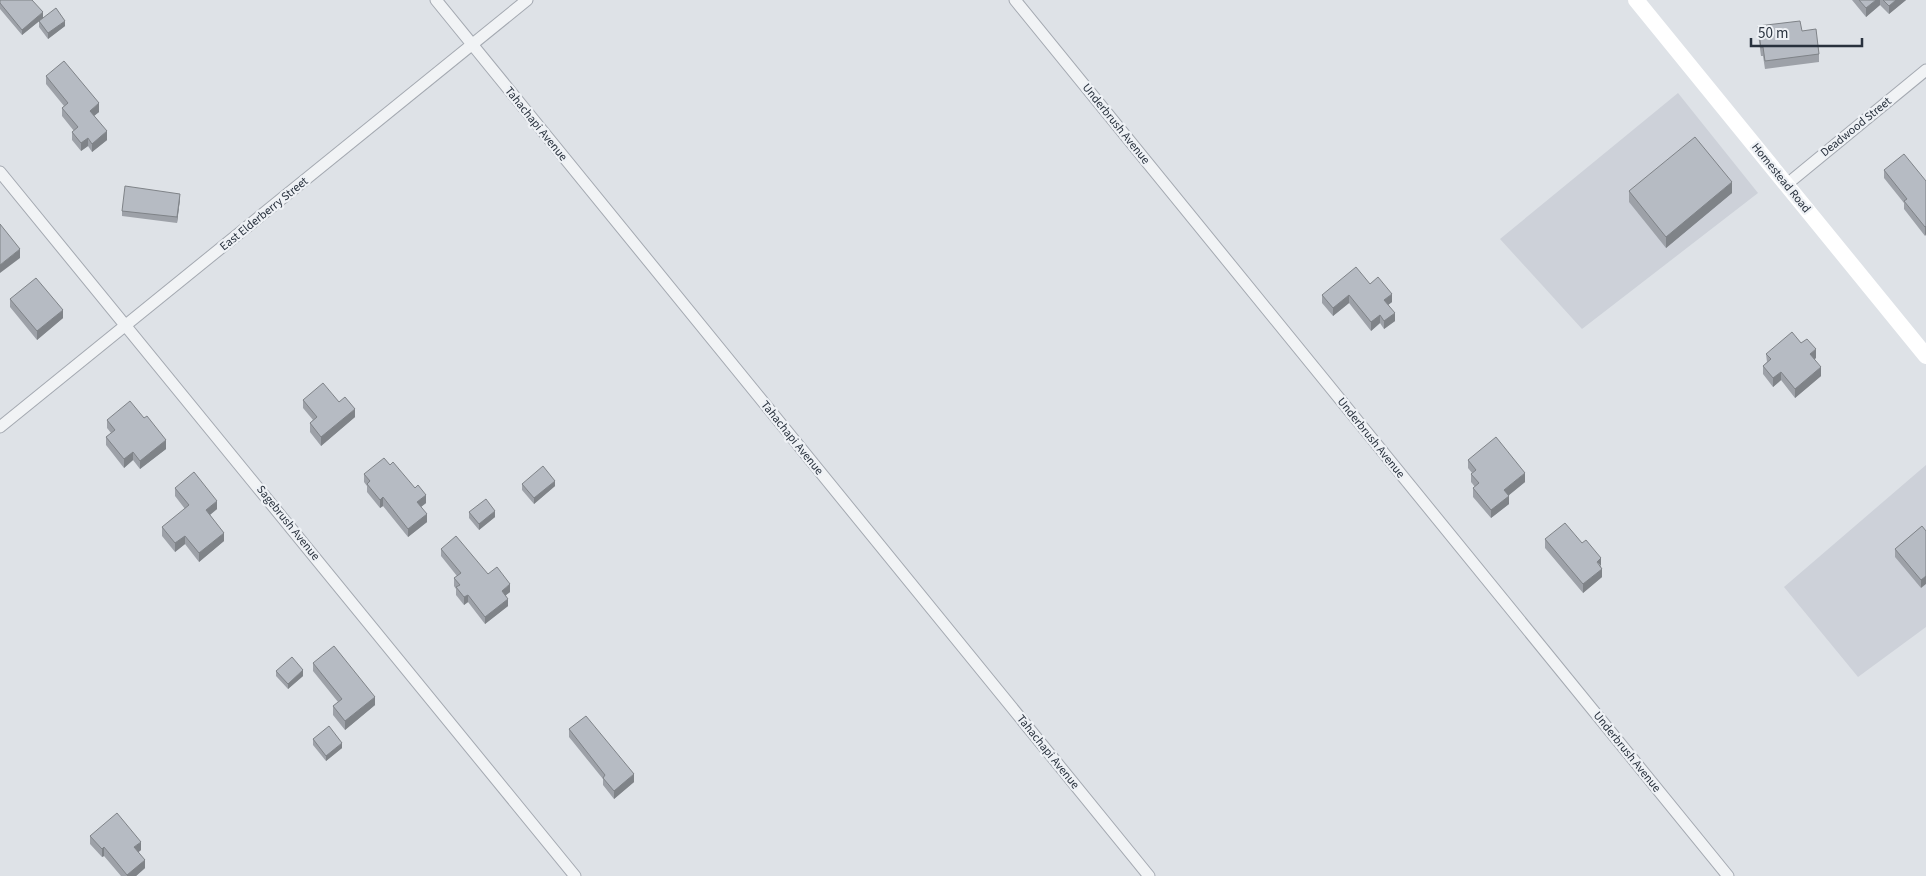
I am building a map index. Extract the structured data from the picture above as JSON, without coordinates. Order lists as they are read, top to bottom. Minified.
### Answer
{"streets":{"main road":["Homestead Road"],"street":["Tahachapi Avenue","Underbrush Avenue","Deadwood Street","East Elderberry Street","Sagebrush Avenue"]},"crossings":[["Tahachapi Avenue","East Elderberry Street"],["Deadwood Street","Homestead Road"],["East Elderberry Street","Sagebrush Avenue"]],"scale_bar":"50 m"}
